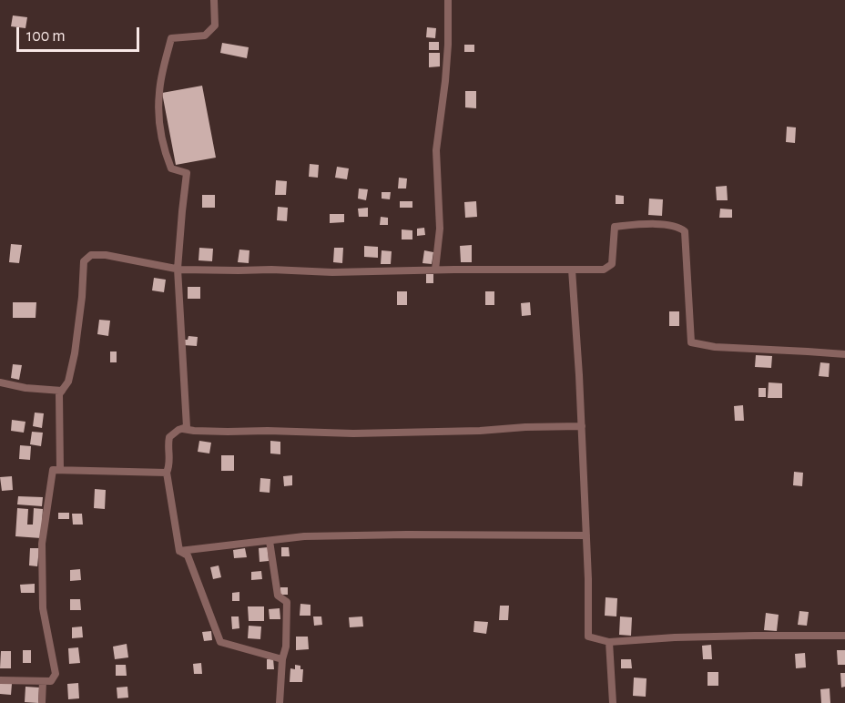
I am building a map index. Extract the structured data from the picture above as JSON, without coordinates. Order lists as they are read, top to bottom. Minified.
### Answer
{"scale_bar":"100 m"}
